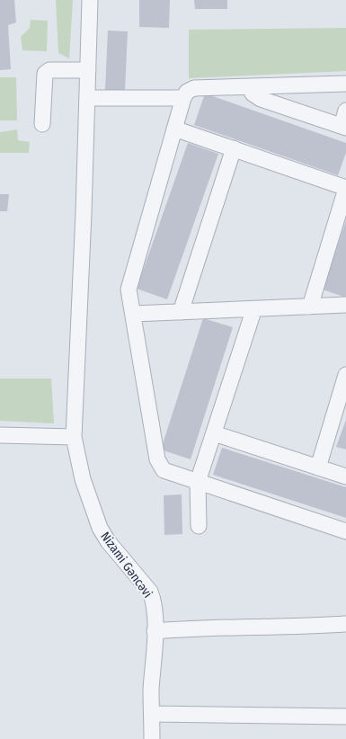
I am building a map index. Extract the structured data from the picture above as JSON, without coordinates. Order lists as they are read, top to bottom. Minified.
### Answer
{"streets":{"street":["Nizami Gəncəvi"]}}
